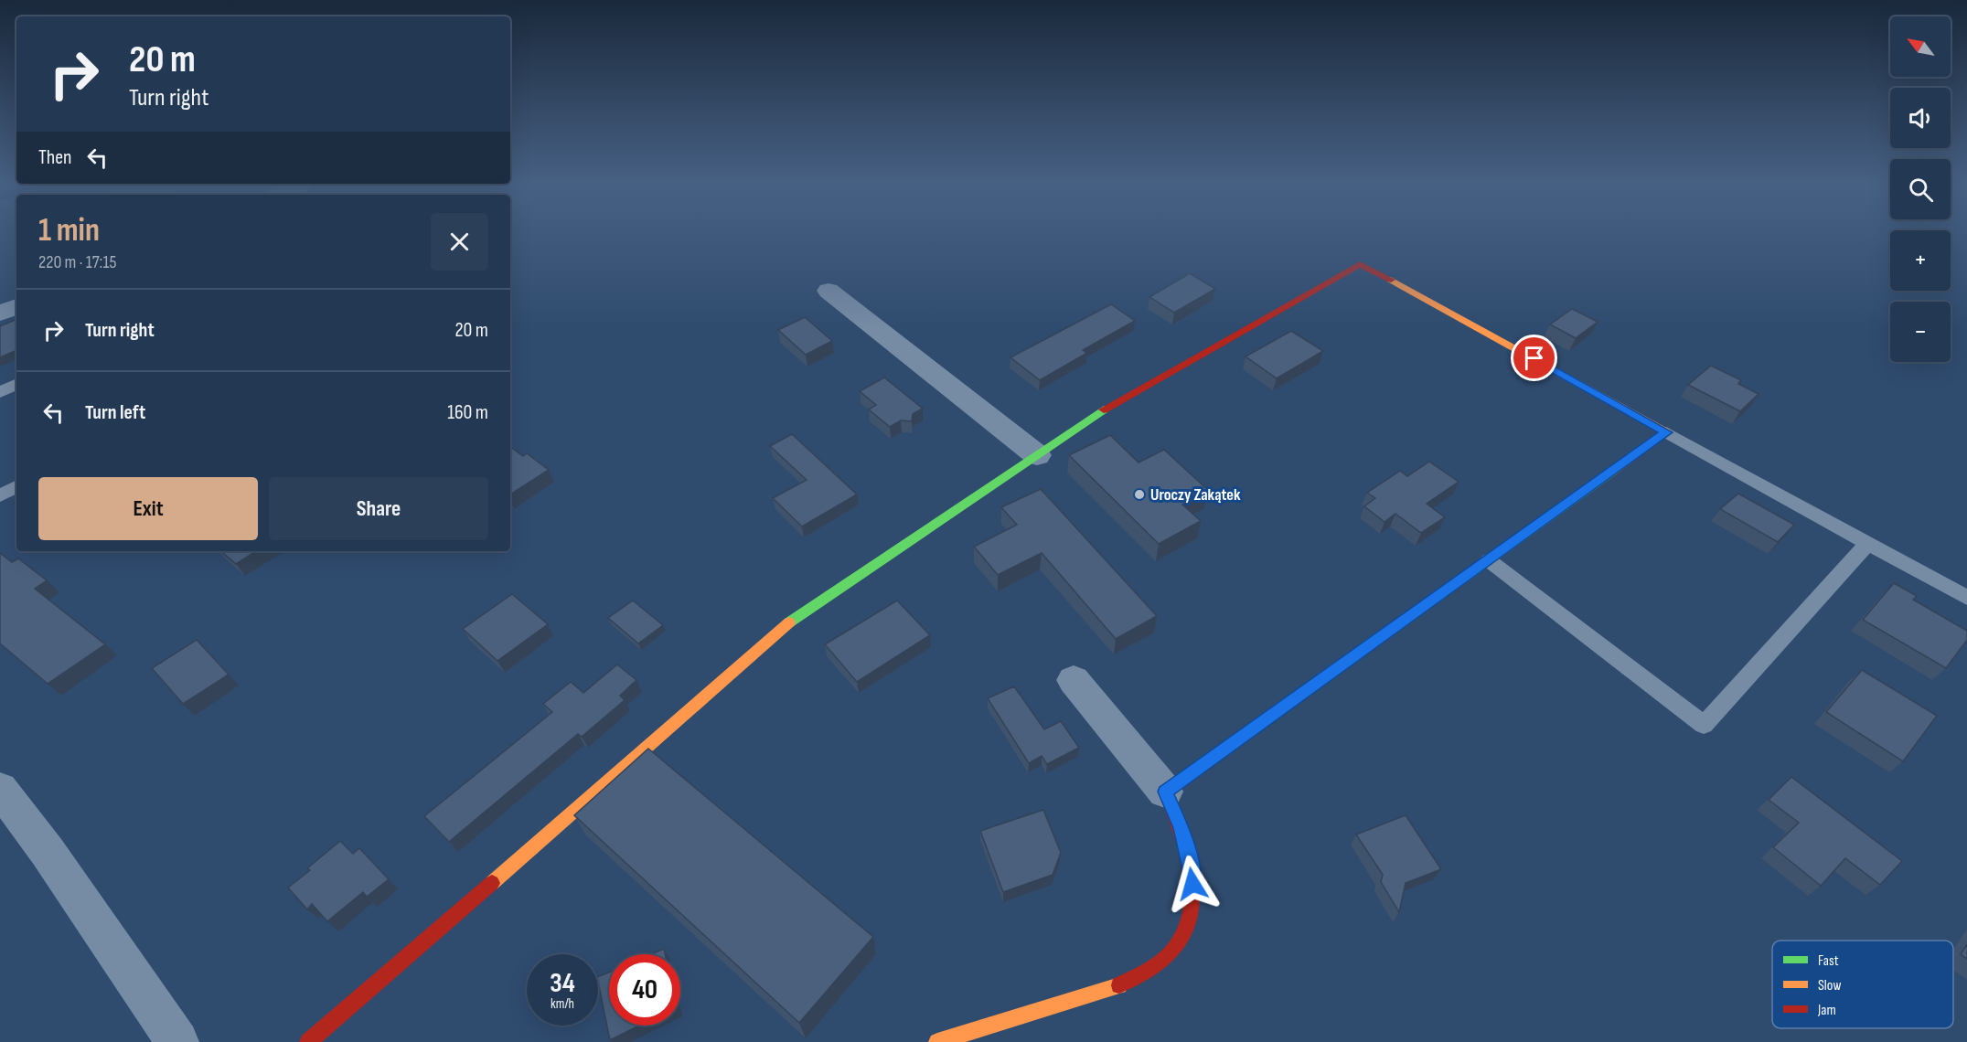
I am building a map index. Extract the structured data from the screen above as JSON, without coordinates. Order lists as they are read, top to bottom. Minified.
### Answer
{"places":["Uroczy Zakątek"],"legend":["Fast","Slow","Jam"],"north":"top left","page":{"map_buttons":["+","−"],"turn":["20 m","Turn right"],"then":"Then","heading":["1 min","220 m · 17:15"],"list":[{"name":"Turn right","value":"20 m"},{"name":"Turn left","value":"160 m"}],"buttons":["Exit","Share"],"speed":"34 km/h","limit":"40"}}
